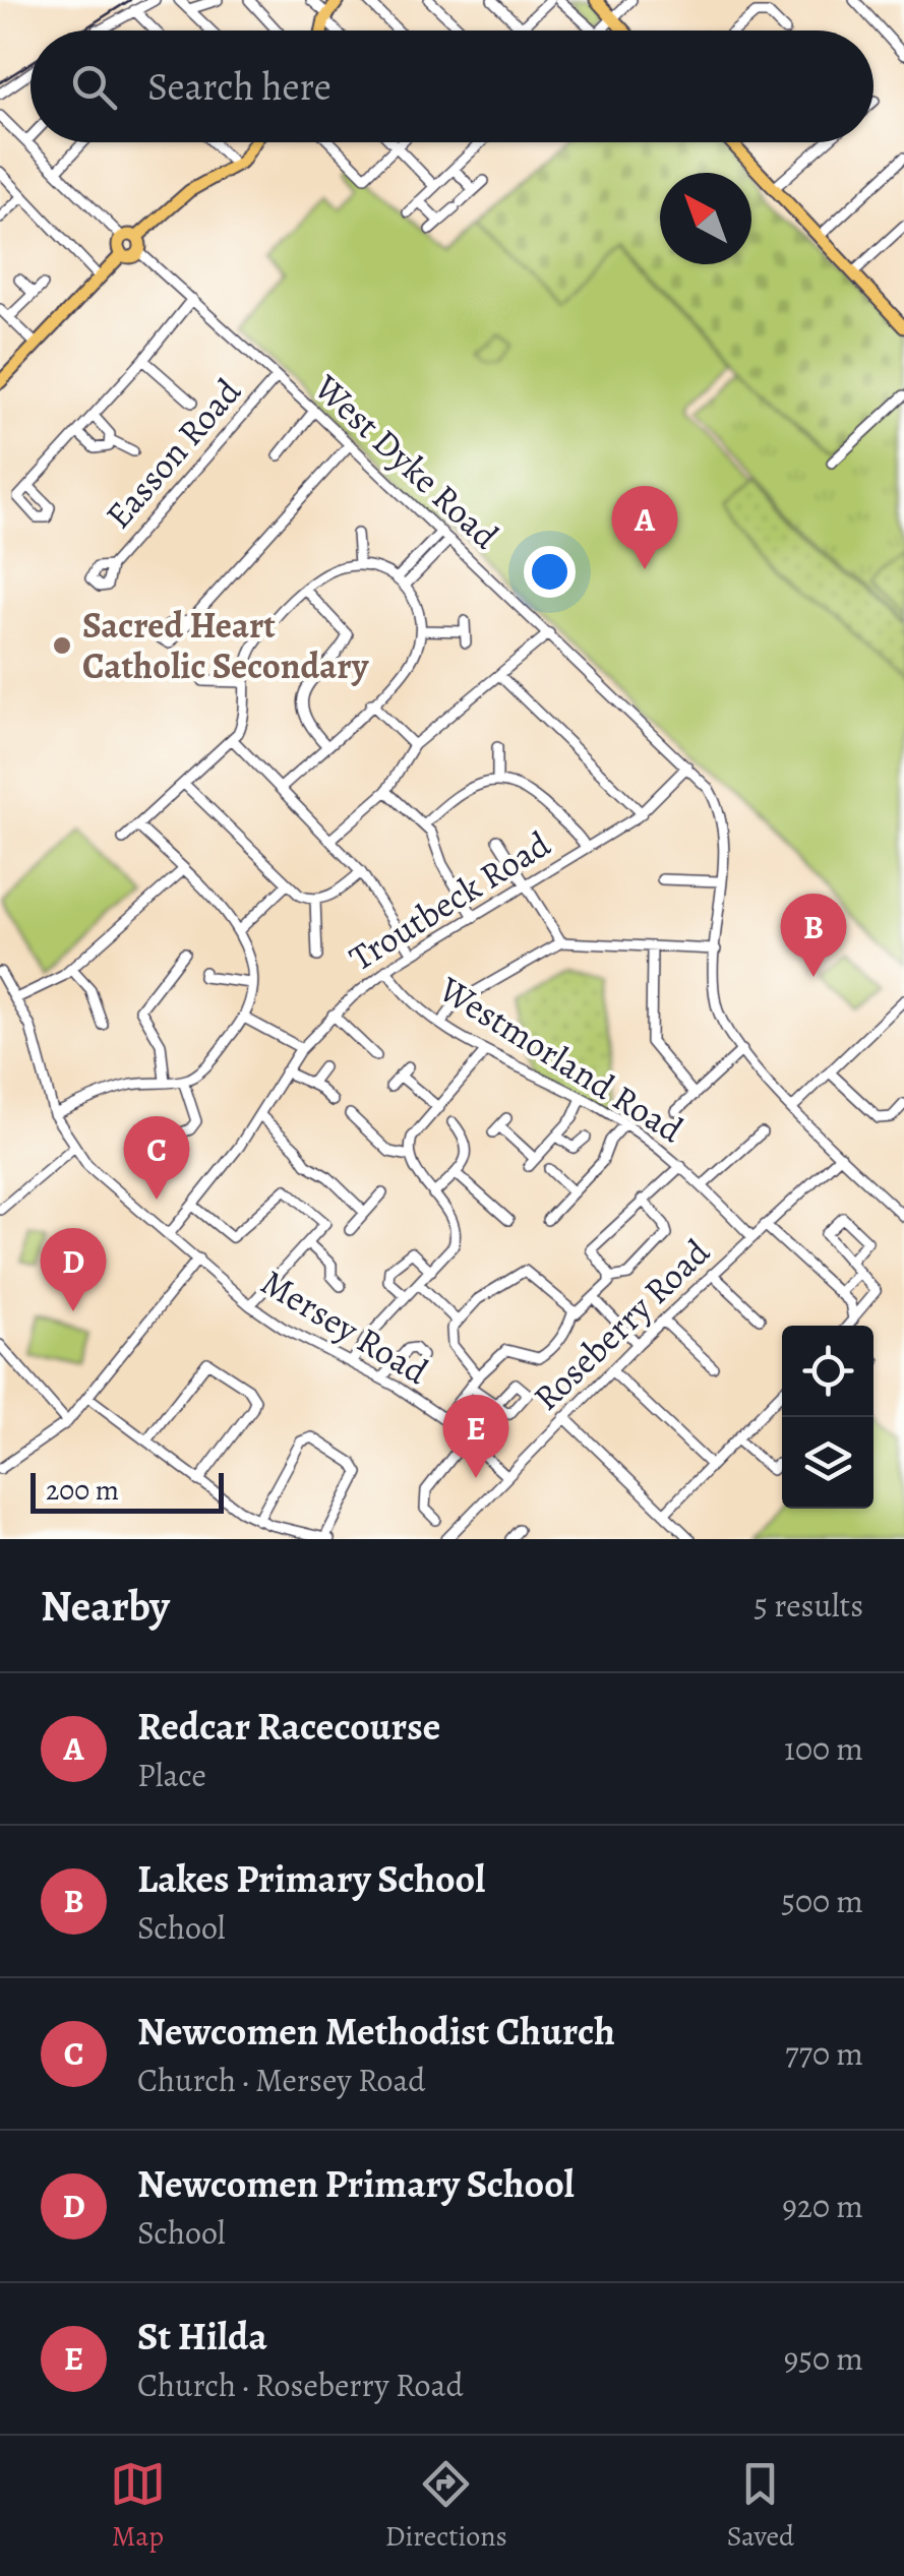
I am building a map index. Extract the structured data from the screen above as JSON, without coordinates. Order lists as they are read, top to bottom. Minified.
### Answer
{"streets":{"street":["Easson Road","West Dyke Road","Troutbeck Road","Westmorland Road","Roseberry Road","Mersey Road"]},"crossings":[["Easson Road","West Dyke Road"],["West Dyke Road","Troutbeck Road"],["West Dyke Road","Roseberry Road"],["Troutbeck Road","Westmorland Road"],["Troutbeck Road","Mersey Road"],["Westmorland Road","Roseberry Road"],["Roseberry Road","Mersey Road"]],"places":["Sacred Heart Catholic Secondary"],"scale_bar":"200 m","north":"top left","page":{"search":"Search here","pins":["A","B","C","D","E"],"scale":"200 m","heading":["Nearby","5 results"],"list":[{"mark":"A","name":"Redcar Racecourse","note":"Place","value":"100 m"},{"mark":"B","name":"Lakes Primary School","note":"School","value":"500 m"},{"mark":"C","name":"Newcomen Methodist Church","note":"Church · Mersey Road","value":"770 m"},{"mark":"D","name":"Newcomen Primary School","note":"School","value":"920 m"},{"mark":"E","name":"St Hilda","note":"Church · Roseberry Road","value":"950 m"}],"nav":["Map","Directions","Saved"]}}
